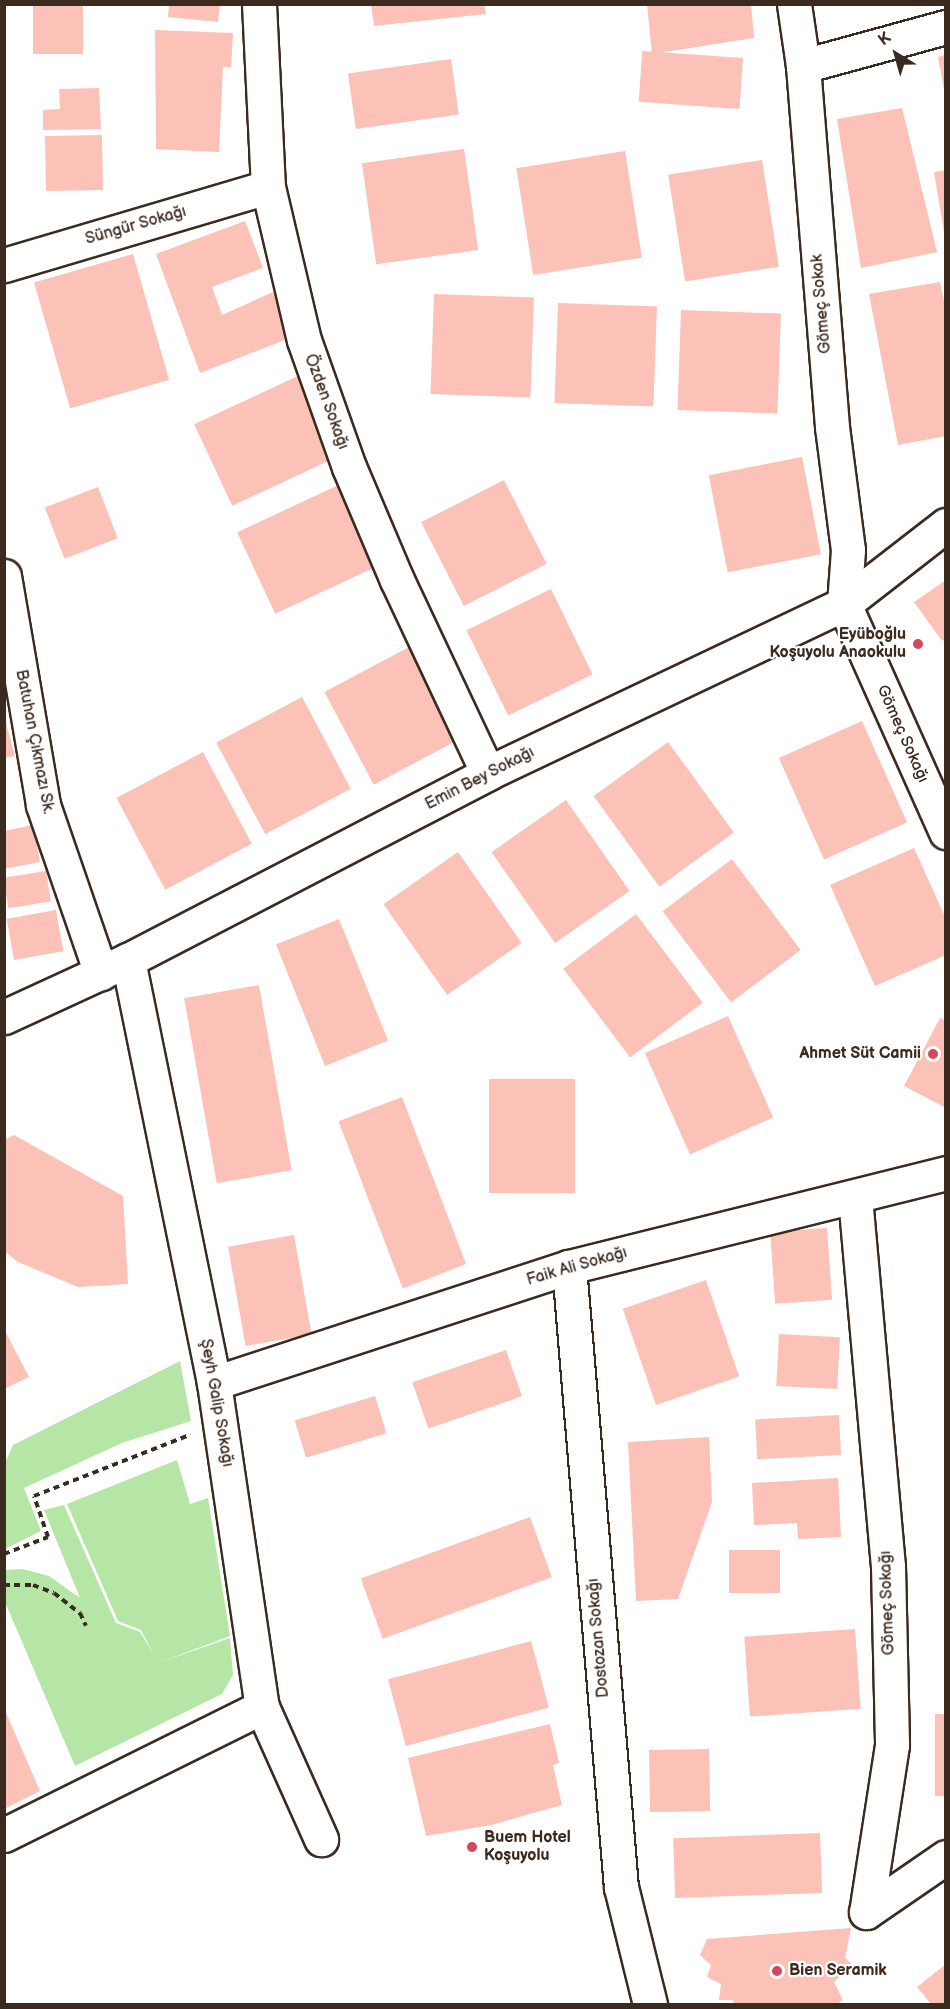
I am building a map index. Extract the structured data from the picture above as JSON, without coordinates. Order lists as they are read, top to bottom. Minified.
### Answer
{"streets":{"street":["Süngür Sokağı","Gömeç Sokak","Özden Sokağı","Gömeç Sokağı","Batuhan Çıkmazı Sk.","Emin Bey Sokağı","Faik Ali Sokağı","Şeyh Galip Sokağı","Dostozan Sokağı"]},"crossings":[["Süngür Sokağı","Özden Sokağı"],["Gömeç Sokak","Gömeç Sokağı"],["Gömeç Sokak","Emin Bey Sokağı"],["Özden Sokağı","Emin Bey Sokağı"],["Gömeç Sokağı","Emin Bey Sokağı"],["Gömeç Sokağı","Faik Ali Sokağı"],["Batuhan Çıkmazı Sk.","Emin Bey Sokağı"],["Batuhan Çıkmazı Sk.","Şeyh Galip Sokağı"],["Emin Bey Sokağı","Şeyh Galip Sokağı"],["Faik Ali Sokağı","Şeyh Galip Sokağı"],["Faik Ali Sokağı","Dostozan Sokağı"]],"places":["Eyüboğlu Koşuyolu Anaokulu","Ahmet Süt Camii","Buem Hotel Koşuyolu","Bien Seramik"],"north":"top left"}
